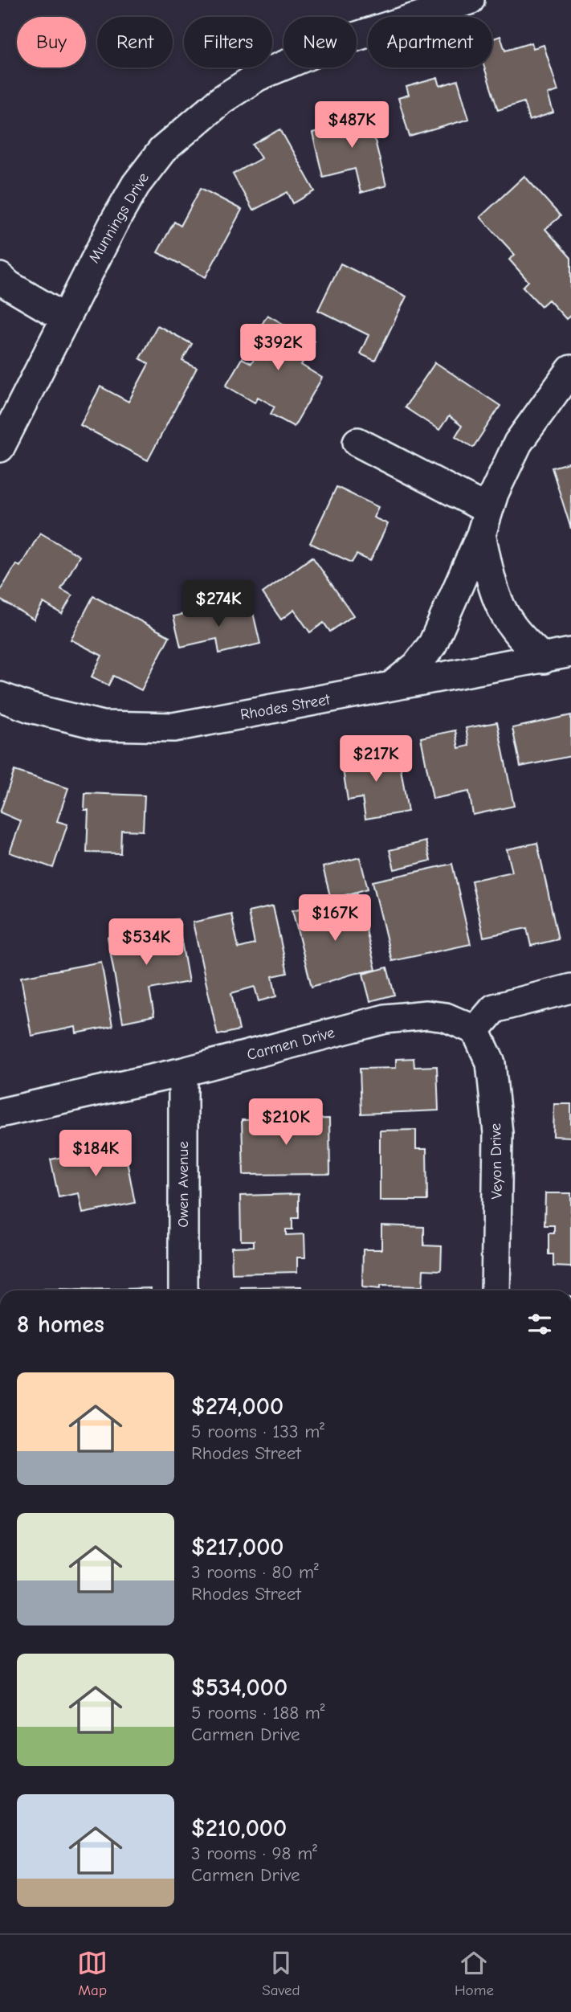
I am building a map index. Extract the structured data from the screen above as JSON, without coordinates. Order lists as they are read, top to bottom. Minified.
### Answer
{"streets":{"street":["Munnings Drive","Rhodes Street","Carmen Drive","Veyon Drive","Owen Avenue"]},"crossings":[["Carmen Drive","Veyon Drive"],["Carmen Drive","Owen Avenue"]],"page":{"chip":["Buy","Rent","Filters","New","Apartment"],"price":["$487K","$392K","$274K","$217K","$167K","$534K","$210K","$184K"],"heading":"8 homes","list":[{"name":"$274,000","note":"5 rooms · 133 m² · Rhodes Street"},{"name":"$217,000","note":"3 rooms · 80 m² · Rhodes Street"},{"name":"$534,000","note":"5 rooms · 188 m² · Carmen Drive"},{"name":"$210,000","note":"3 rooms · 98 m² · Carmen Drive"}],"tabs":["Map","Saved","Home"]}}
